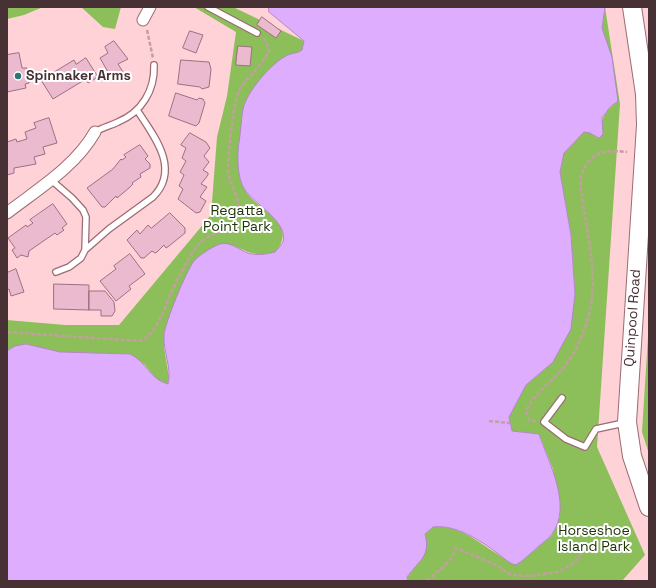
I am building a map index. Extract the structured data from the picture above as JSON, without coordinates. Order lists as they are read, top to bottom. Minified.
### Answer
{"streets":{"main road":["Quinpool Road"]},"parks":["Regatta Point Park","Horseshoe Island Park"],"places":["Spinnaker Arms"]}
